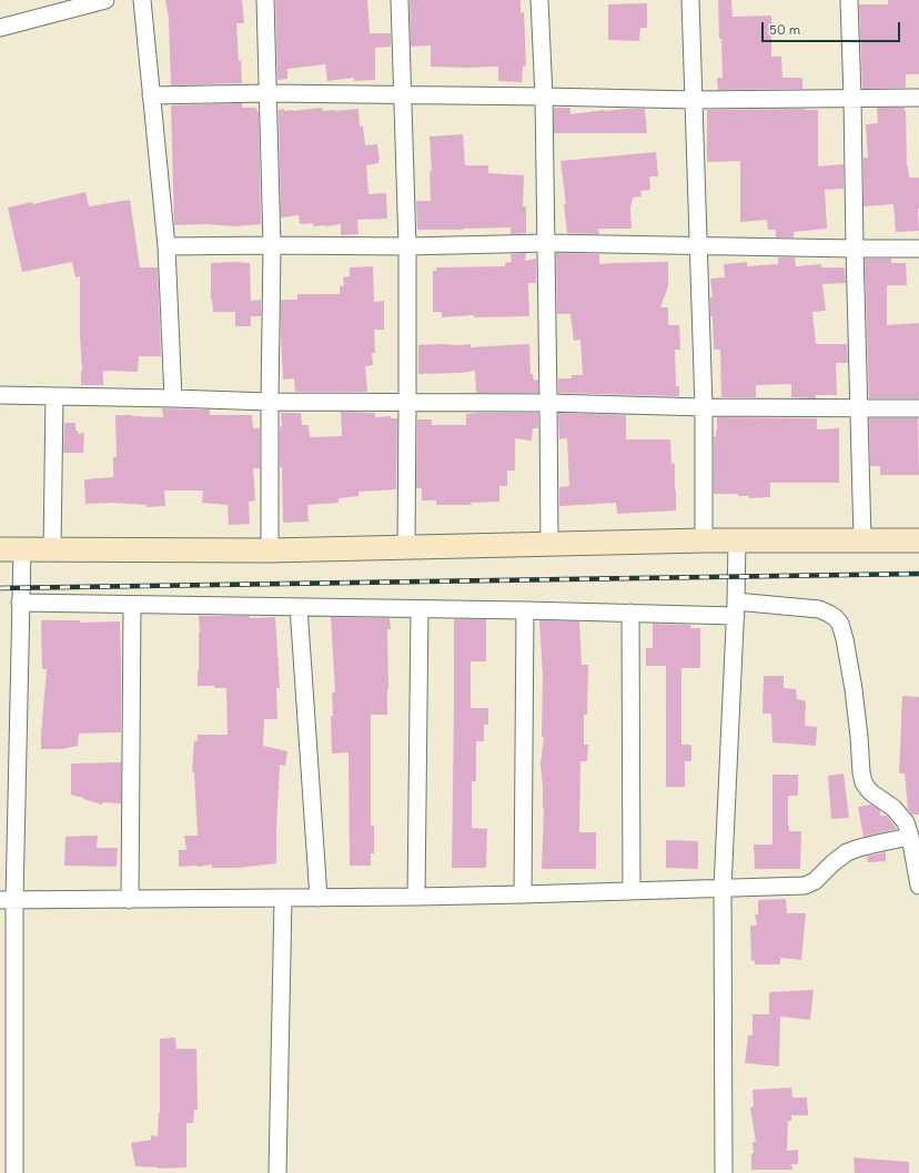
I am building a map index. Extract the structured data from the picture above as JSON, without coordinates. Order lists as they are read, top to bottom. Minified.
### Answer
{"scale_bar":"50 m"}
